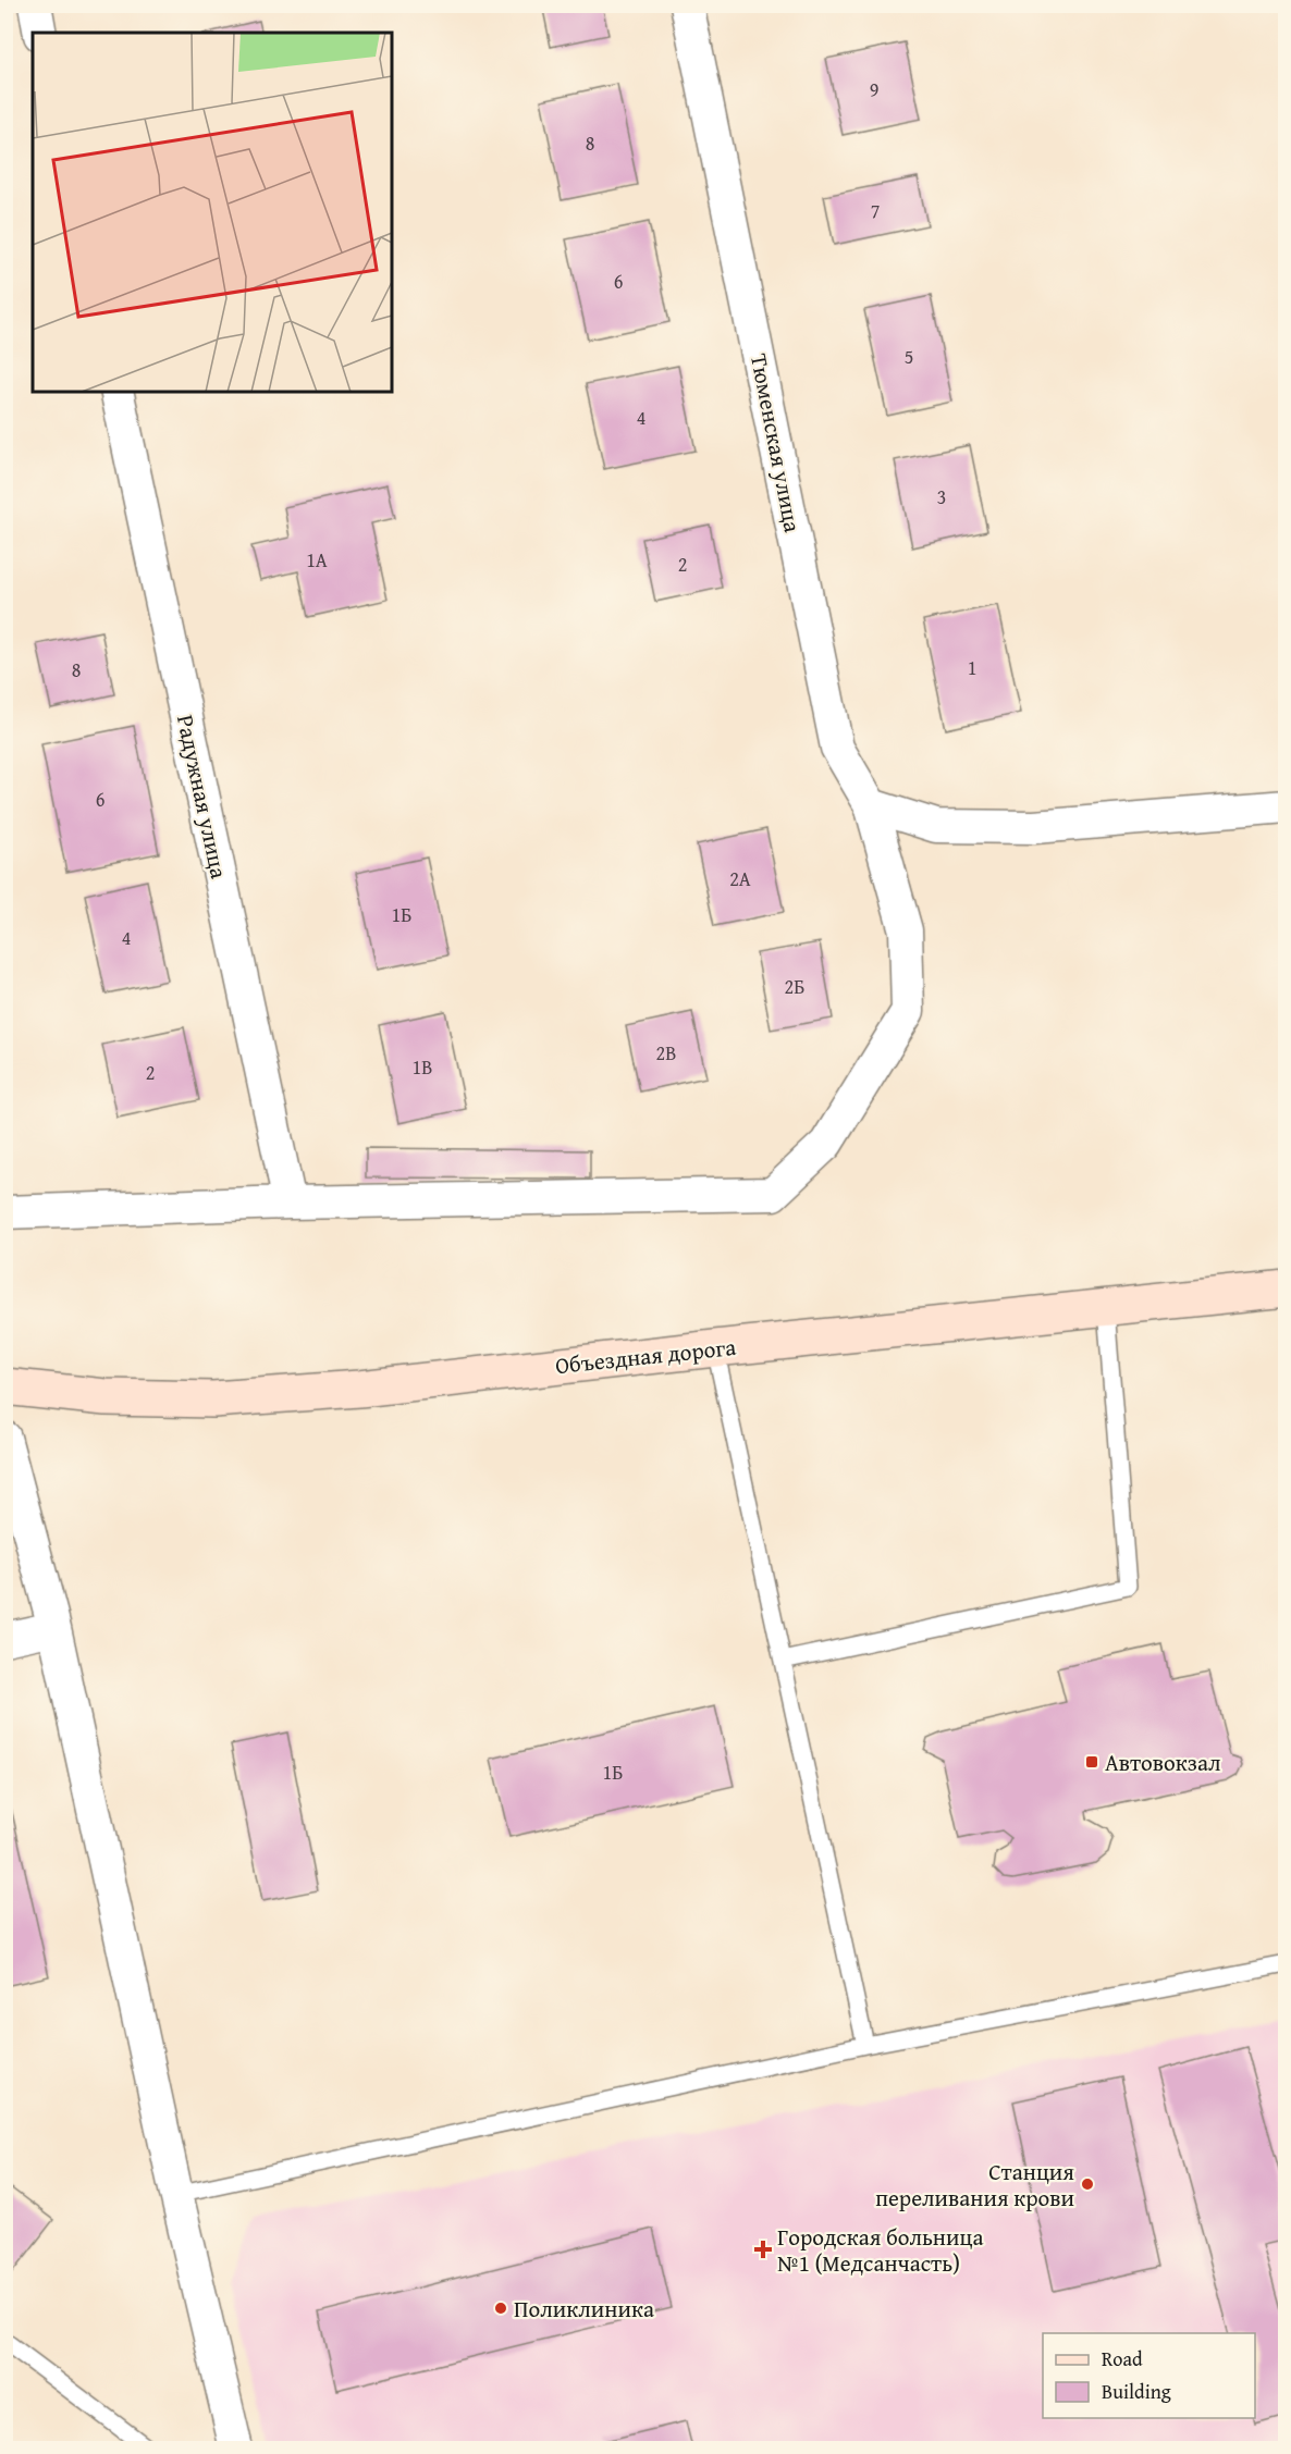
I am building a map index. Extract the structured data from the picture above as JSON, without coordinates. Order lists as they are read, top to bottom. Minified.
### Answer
{"streets":{"main road":["Объездная дорога"],"street":["Тюменская улица","Радужная улица"]},"crossings":[["Тюменская улица","Радужная улица"]],"places":{"transit":["Автовокзал"],"other":["Станция переливания крови","Поликлиника"],"health":["Городская больница №1 (Медсанчасть)"]},"house_numbers":["9","8","7","6","5","4","3","1А","2","1","8","6","2А","1Б","4","2Б","2В","1В","2","1Б"],"legend":["Road","Building"]}
